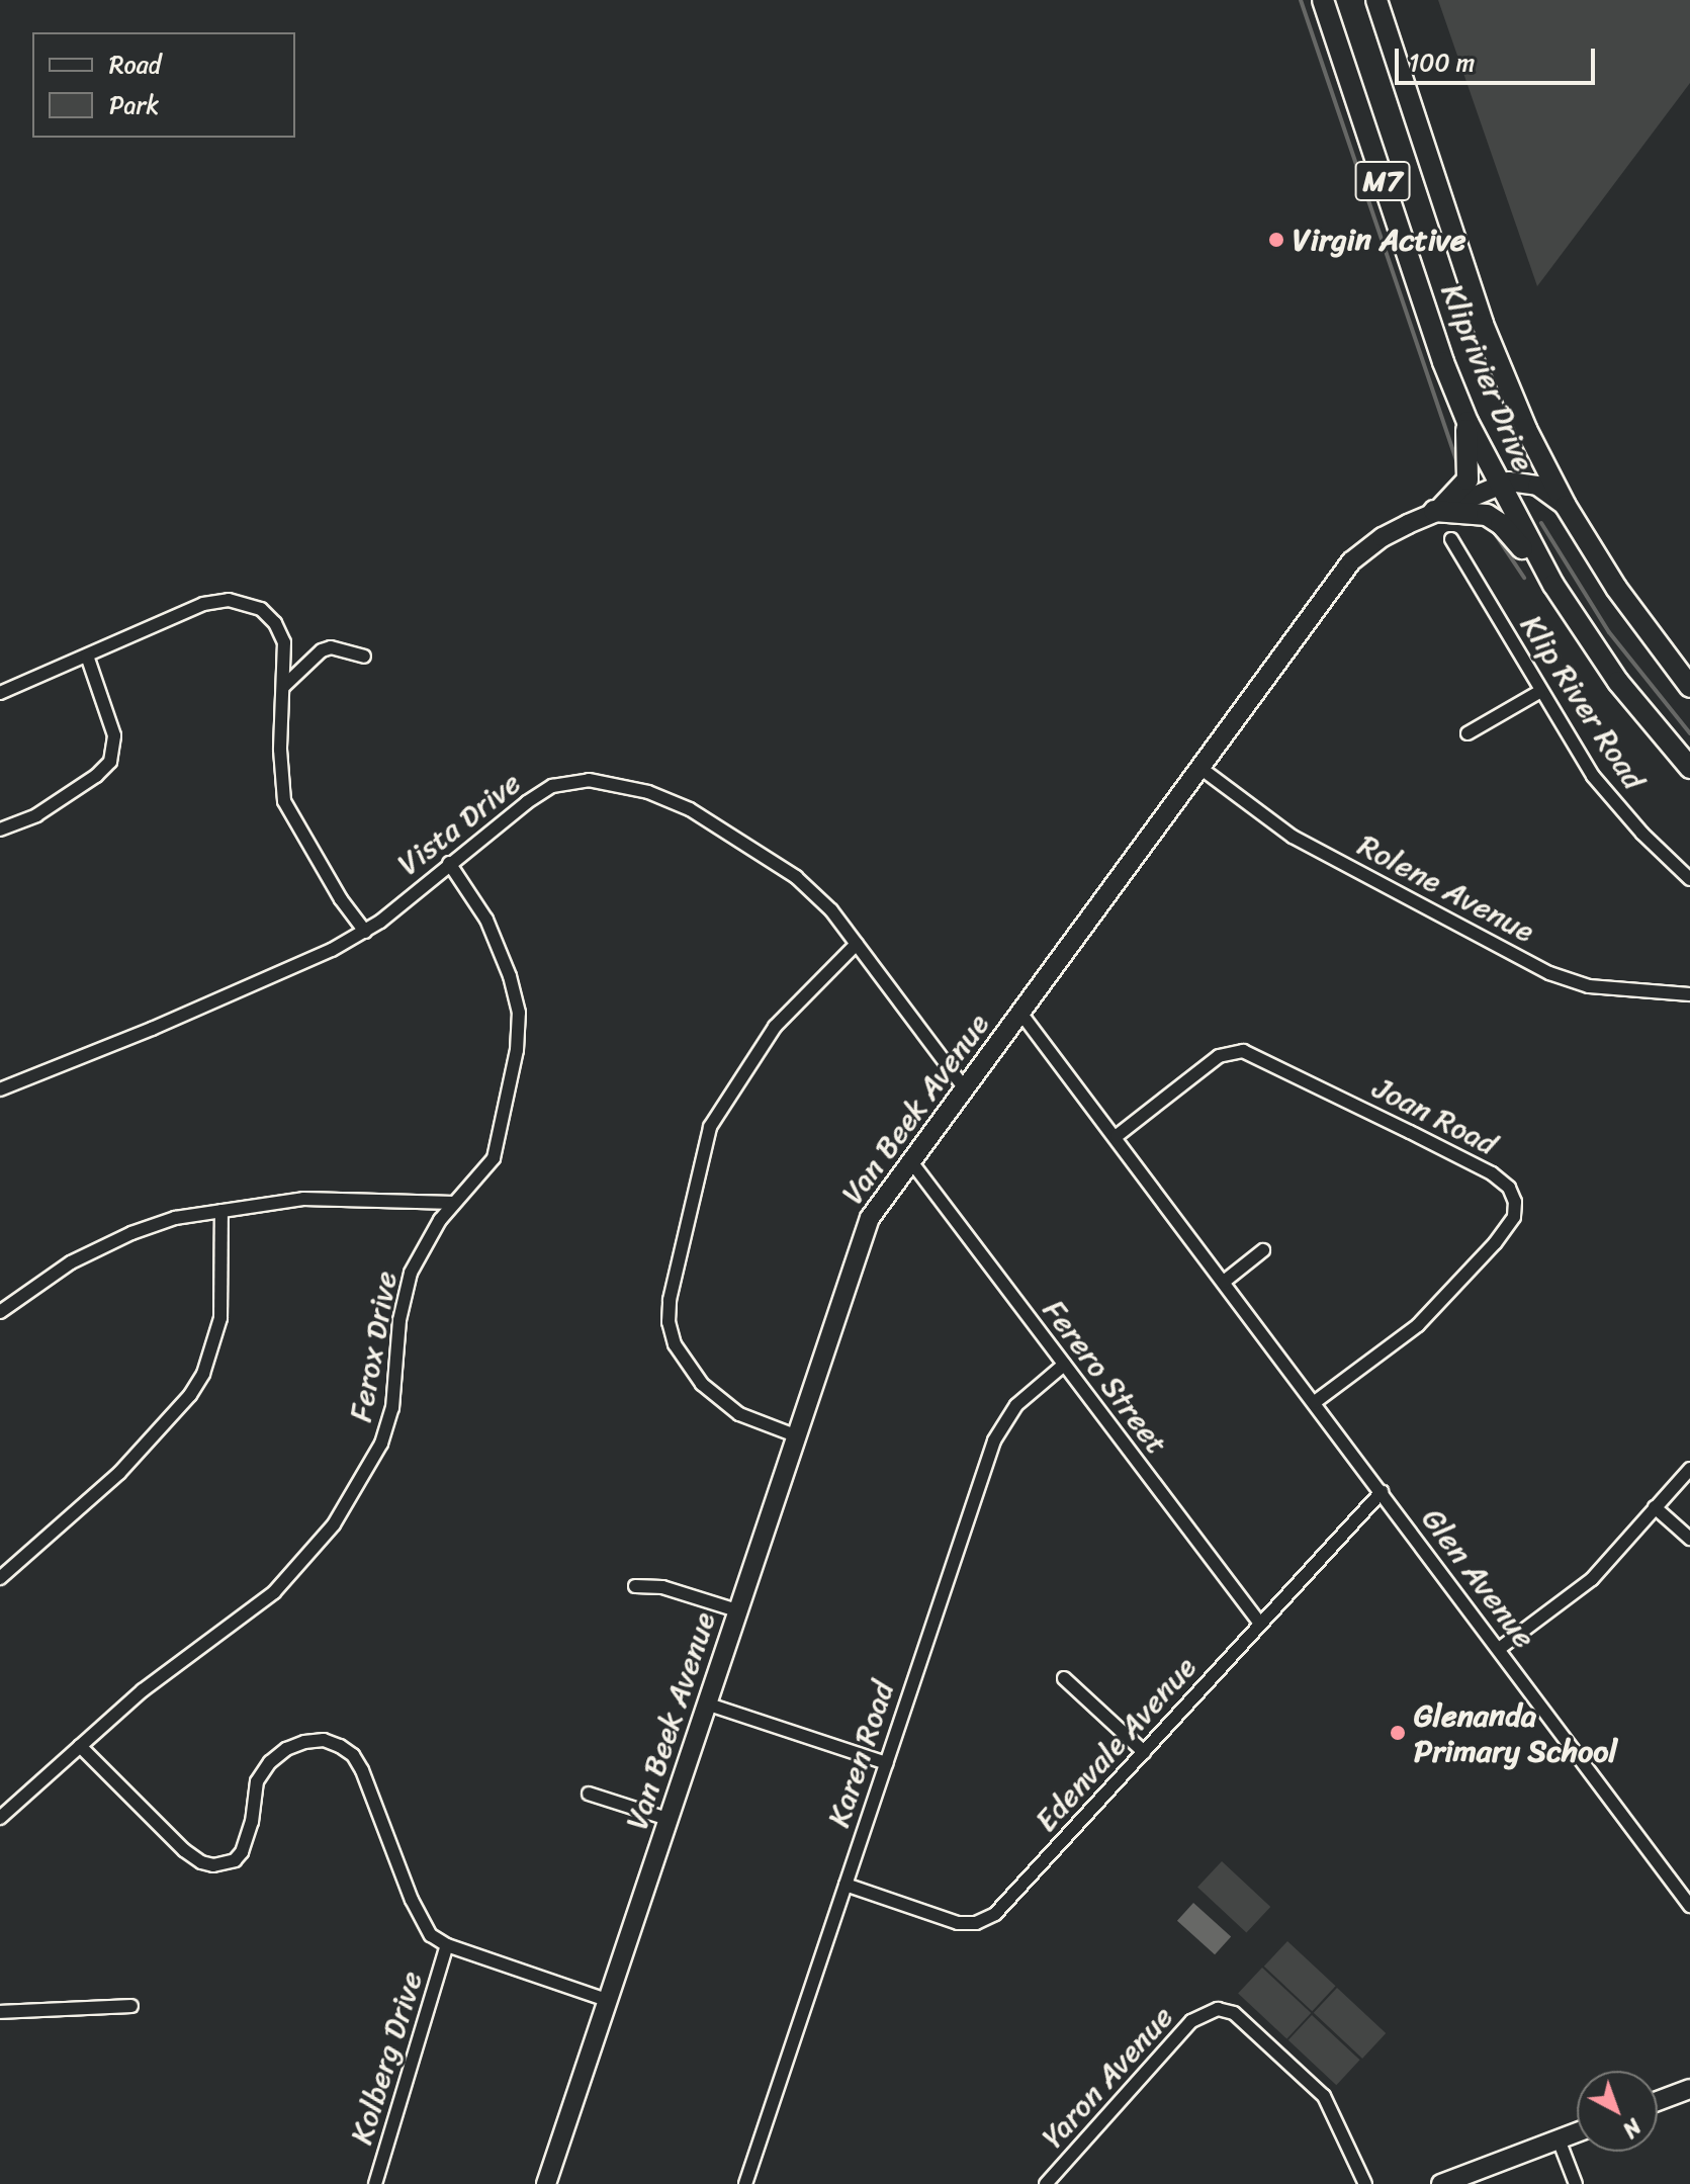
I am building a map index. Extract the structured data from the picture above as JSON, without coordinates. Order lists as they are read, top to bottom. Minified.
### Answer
{"streets":{"main road":["M7","Kliprivier Drive"],"street":["Klip River Road","Vista Drive","Rolene Avenue","Van Beek Avenue","Joan Road","Ferox Drive","Ferero Street","Glen Avenue","Edenvale Avenue","Karen Road","Kolberg Drive","Yaron Avenue"]},"crossings":[["M7","Kliprivier Drive"],["M7","Van Beek Avenue"],["Kliprivier Drive","Van Beek Avenue"],["Vista Drive","Van Beek Avenue"],["Vista Drive","Ferox Drive"],["Rolene Avenue","Van Beek Avenue"],["Van Beek Avenue","Ferero Street"],["Van Beek Avenue","Glen Avenue"],["Joan Road","Glen Avenue"],["Ferero Street","Edenvale Avenue"],["Ferero Street","Karen Road"],["Glen Avenue","Edenvale Avenue"],["Edenvale Avenue","Karen Road"]],"places":["Virgin Active","Glenanda Primary School"],"legend":["Road","Park"],"scale_bar":"100 m","north":"bottom right"}
